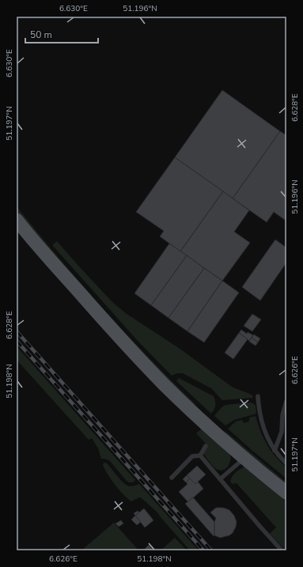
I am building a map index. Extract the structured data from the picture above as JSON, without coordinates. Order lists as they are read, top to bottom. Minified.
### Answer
{"scale_bar":"50 m","coordinates":["6.630°E","51.196°N","6.628°E","51.197°N","6.626°E","51.198°N"]}
